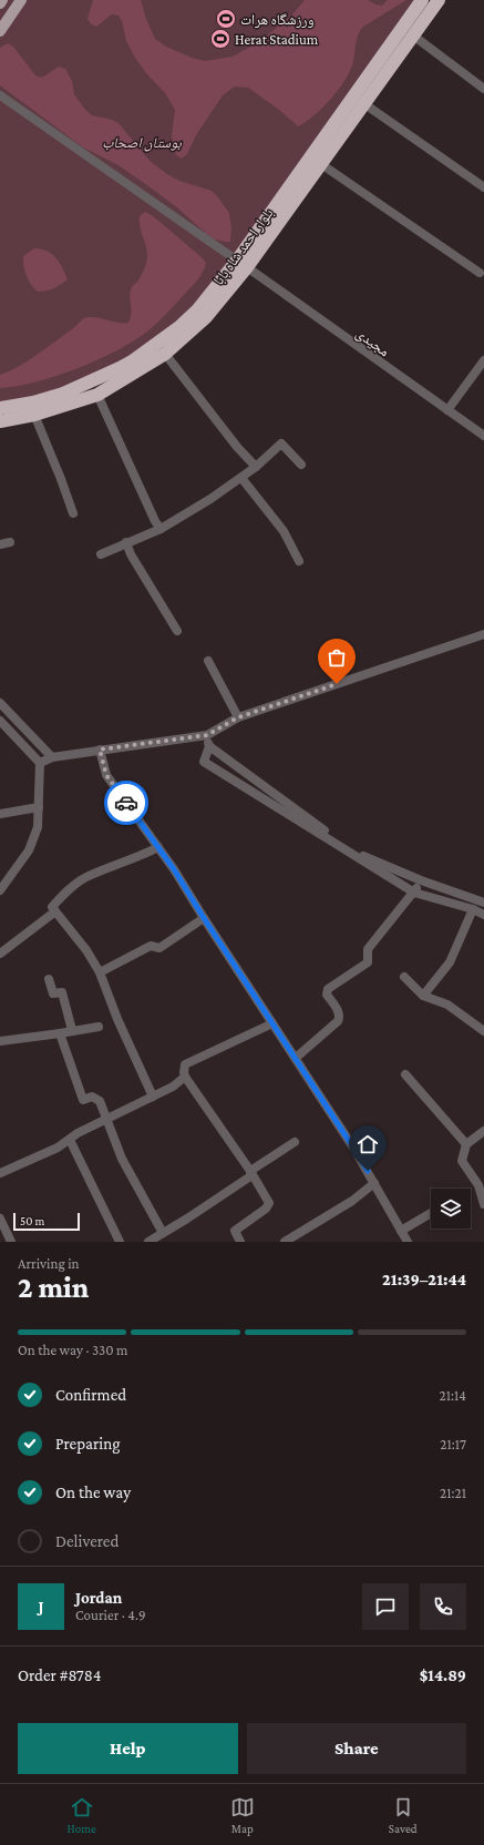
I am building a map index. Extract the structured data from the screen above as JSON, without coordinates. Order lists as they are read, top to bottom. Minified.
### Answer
{"streets":{"highway":["بلوار احمد شاه بابا"],"street":["مجیدی"]},"crossings":[["بلوار احمد شاه بابا","مجیدی"]],"parks":["بوستان اصحاب"],"places":{"sports":["ورزشگاه هرات","Herat Stadium"]},"scale_bar":"50 m","page":{"scale":"50 m","heading":["2 min","Arriving in","21:39–21:44"],"panel":["Jordan","Courier · 4.9","Order #8784","$14.89"],"bar":"On the way · 330 m","list":[["Confirmed","21:14"],["Preparing","21:17"],["On the way","21:21"],"Delivered"],"round":"J","buttons":["Help","Share"],"tabs":["Home","Map","Saved"]}}
